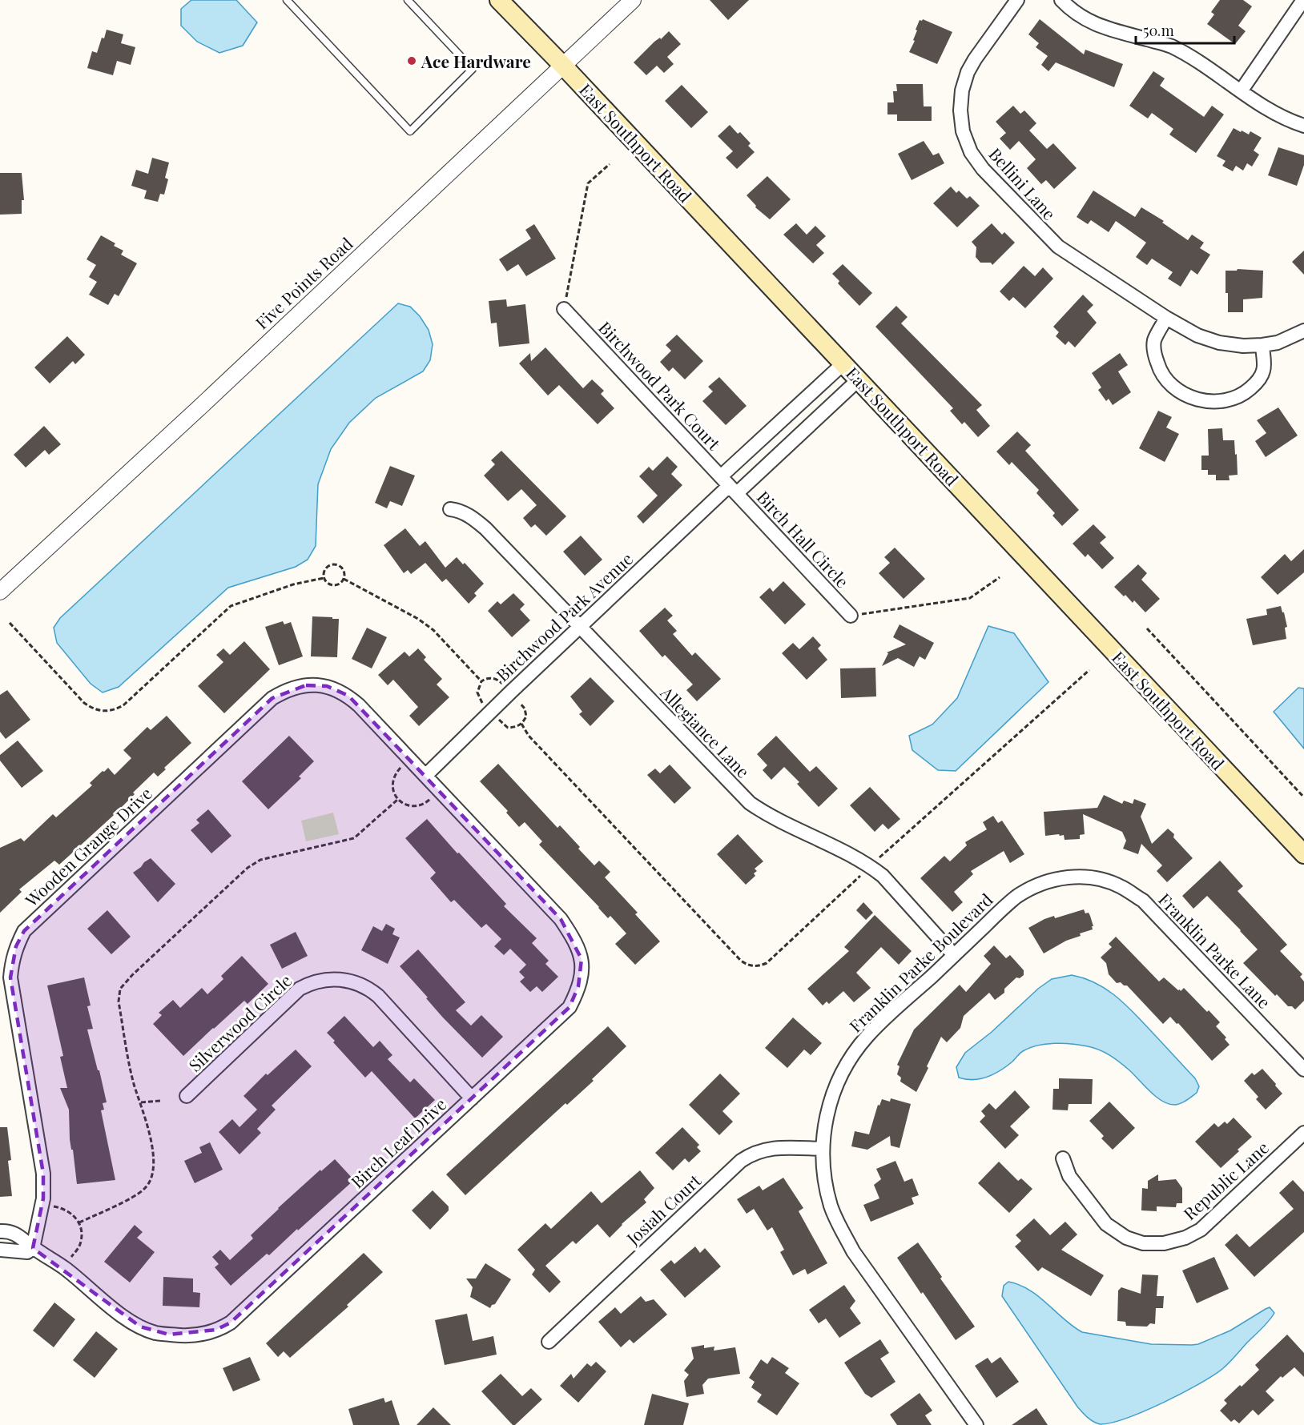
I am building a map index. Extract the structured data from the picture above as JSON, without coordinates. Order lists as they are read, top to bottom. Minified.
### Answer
{"streets":{"main road":["East Southport Road"],"street":["Bellini Lane","Five Points Road","Birchwood Park Court","Birch Hall Circle","Birchwood Park Avenue","Allegiance Lane","Wooden Grange Drive","Franklin Parke Lane","Franklin Parke Boulevard","Silverwood Circle","Birch Leaf Drive","Republic Lane","Josiah Court"]},"crossings":[["East Southport Road","Five Points Road"],["East Southport Road","Birchwood Park Avenue"],["Birchwood Park Court","Birch Hall Circle"],["Birchwood Park Court","Birchwood Park Avenue"],["Birch Hall Circle","Birchwood Park Avenue"],["Birchwood Park Avenue","Allegiance Lane"],["Birchwood Park Avenue","Wooden Grange Drive"],["Birchwood Park Avenue","Birch Leaf Drive"],["Allegiance Lane","Franklin Parke Boulevard"],["Wooden Grange Drive","Birch Leaf Drive"],["Franklin Parke Lane","Franklin Parke Boulevard"],["Franklin Parke Boulevard","Josiah Court"],["Silverwood Circle","Birch Leaf Drive"]],"places":["Ace Hardware"],"scale_bar":"50 m"}
